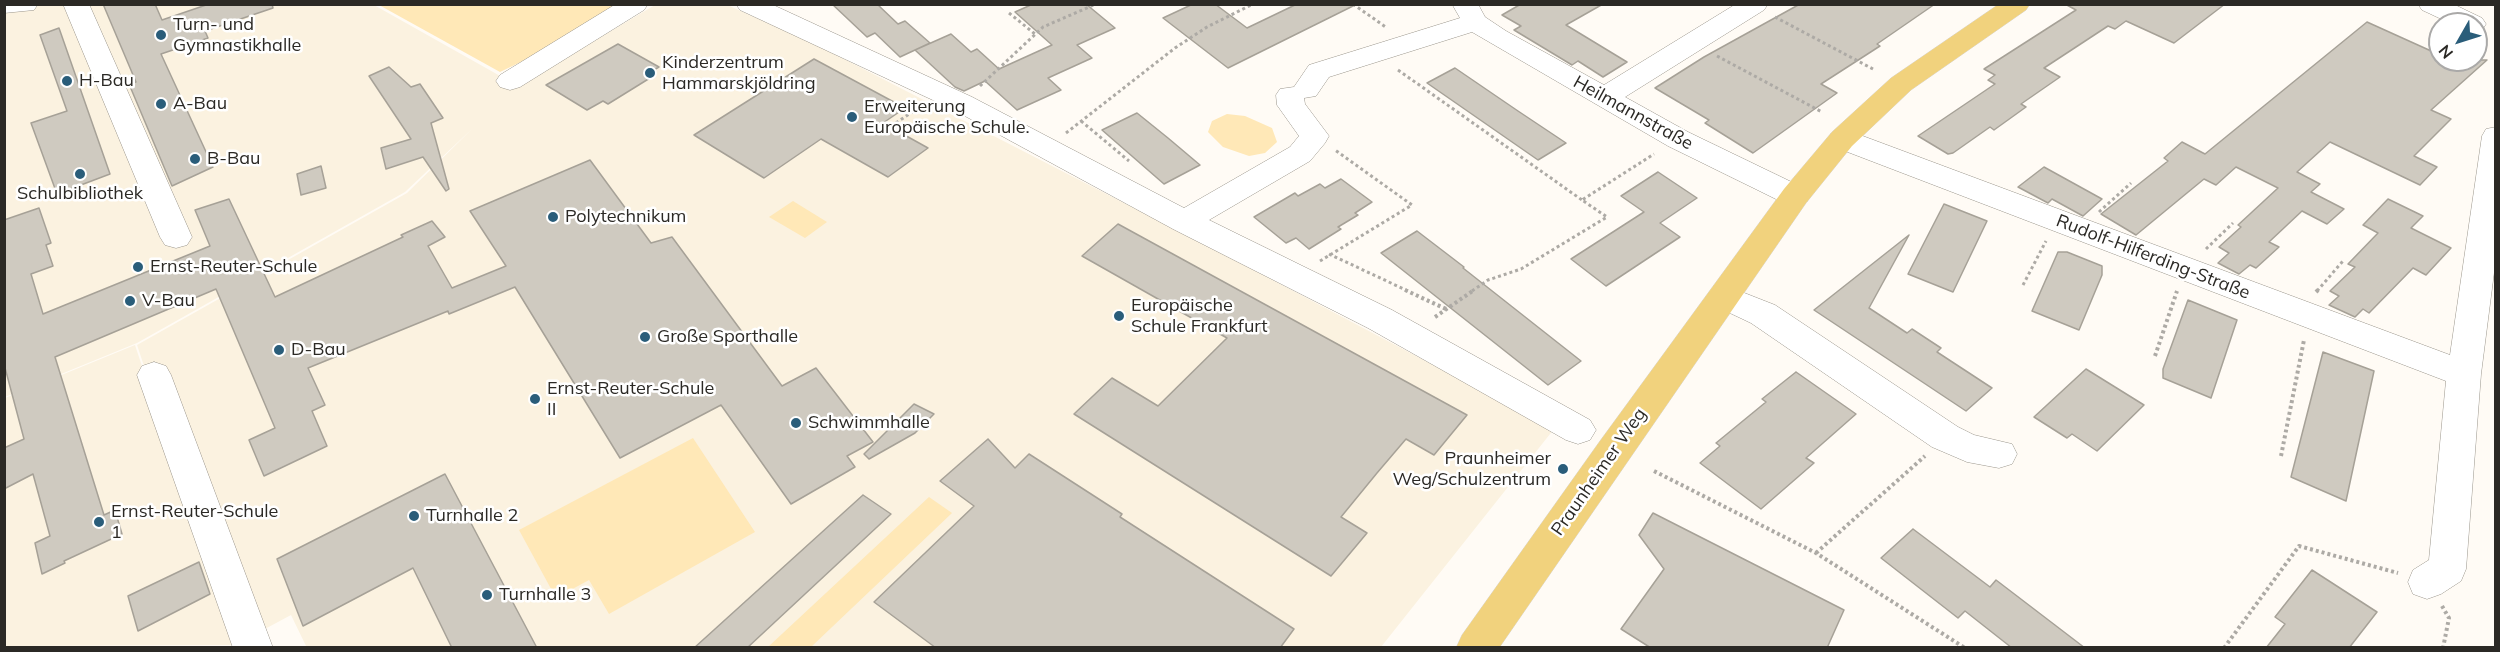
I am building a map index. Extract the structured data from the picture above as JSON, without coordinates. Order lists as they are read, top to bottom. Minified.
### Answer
{"streets":{"main road":["Praunheimer Weg"],"street":["Heilmannstraße","Rudolf-Hilferding-Straße"]},"crossings":[["Heilmannstraße","Praunheimer Weg"],["Rudolf-Hilferding-Straße","Praunheimer Weg"]],"places":["Turn- und Gymnastikhalle","Kinderzentrum Hammarskjöldring","H-Bau","A-Bau","Erweiterung Europäische Schule.","B-Bau","Schulbibliothek","Polytechnikum","Ernst-Reuter-Schule","V-Bau","Europäische Schule Frankfurt","Große Sporthalle","D-Bau","Ernst-Reuter-Schule II","Schwimmhalle","Praunheimer Weg/Schulzentrum","Turnhalle 2","Ernst-Reuter-Schule 1","Turnhalle 3"],"north":"bottom left"}
